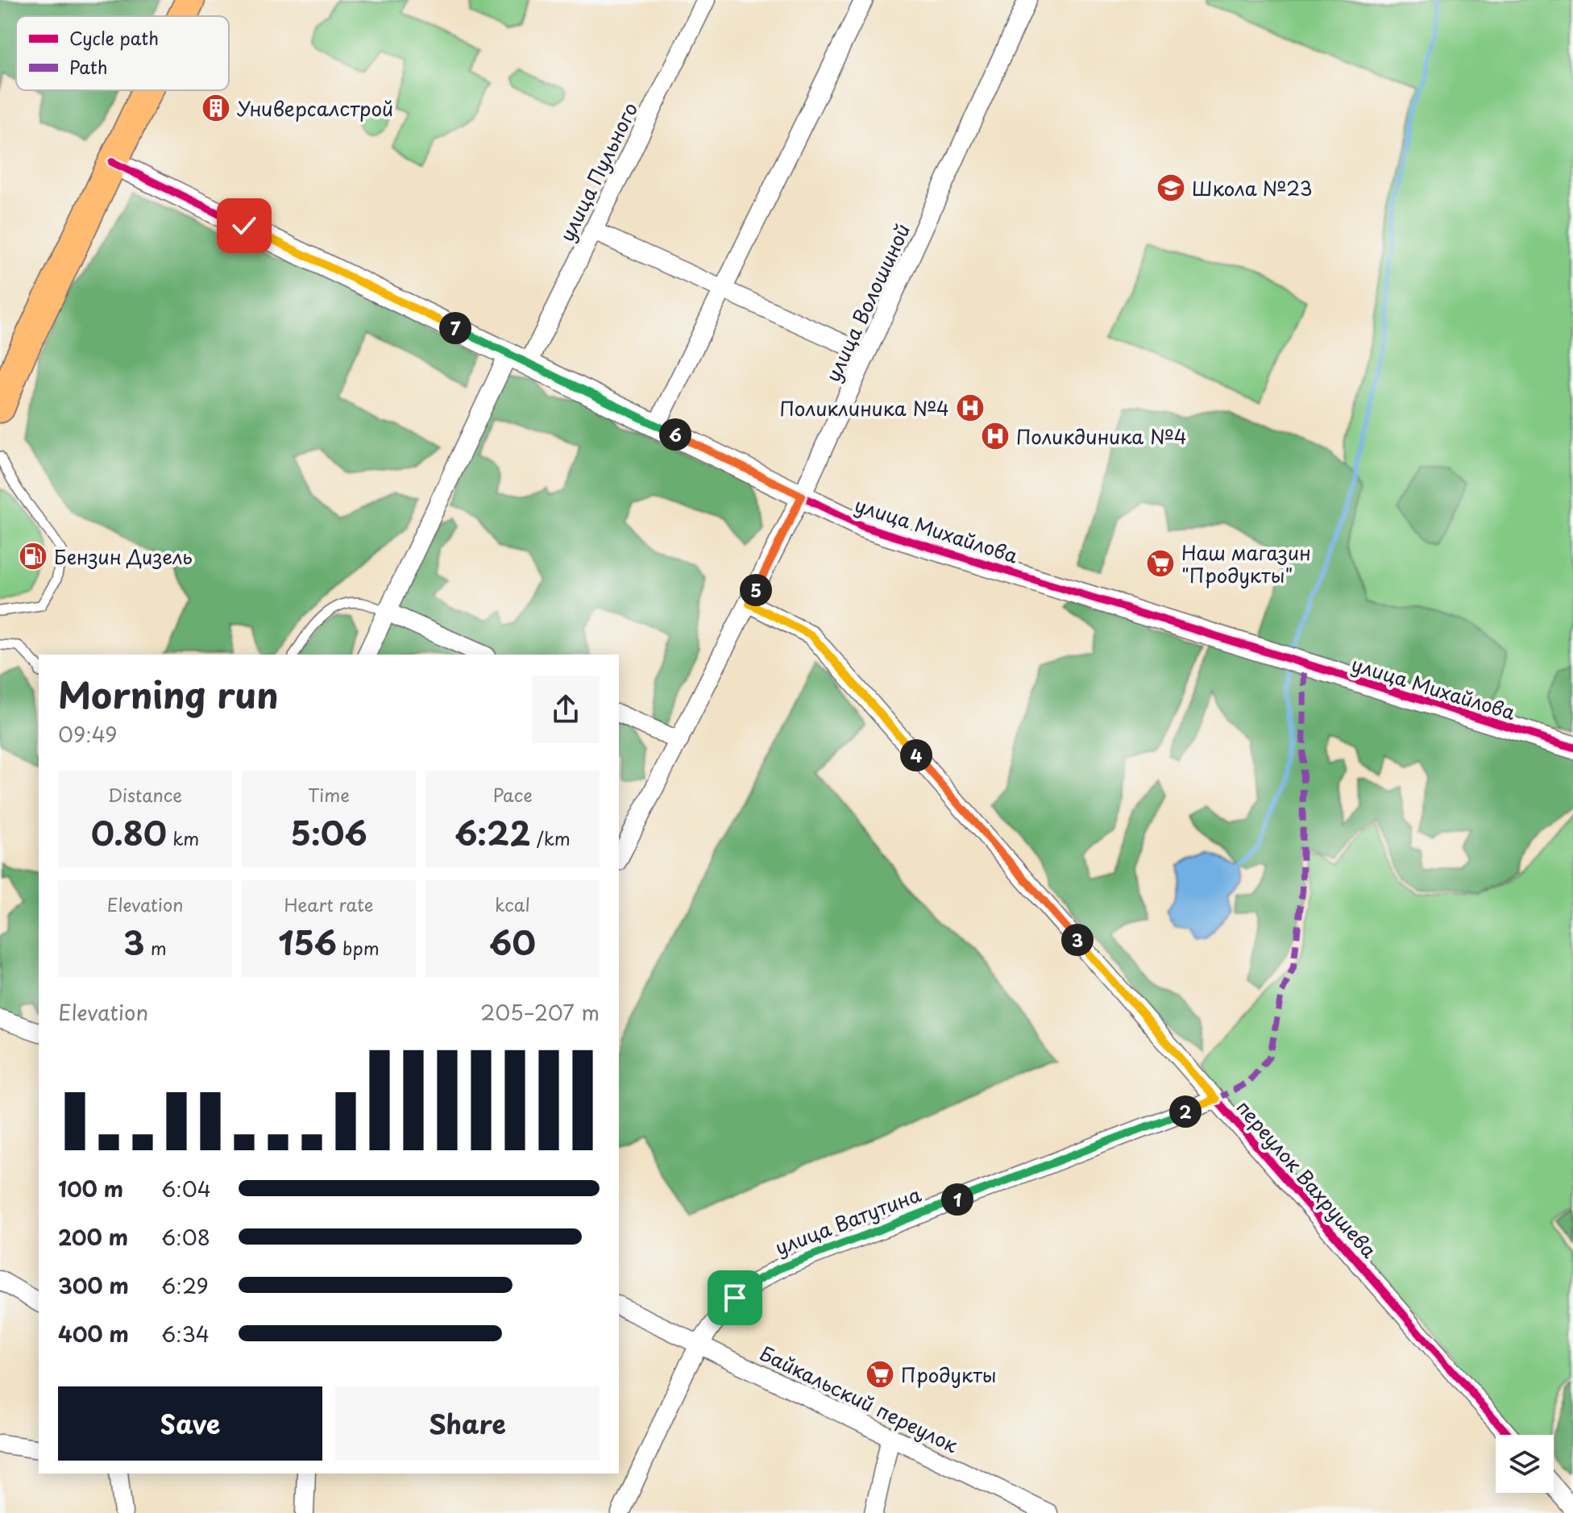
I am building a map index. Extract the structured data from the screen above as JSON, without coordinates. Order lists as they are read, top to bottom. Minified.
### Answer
{"streets":{"street":["улица Пульного","улица Волошиной","улица Михайлова","переулок Вахрушева","улица Ватутина","Байкальский переулок"]},"crossings":[["улица Пульного","улица Михайлова"],["улица Волошиной","улица Михайлова"],["улица Волошиной","переулок Вахрушева"],["переулок Вахрушева","улица Ватутина"],["улица Ватутина","Байкальский переулок"]],"places":{"building":["Универсалстрой"],"school or university":["Школа №23"],"hospital":["Поликлиника №4","Поликдиника №4"],"fuel station":["Бензин Дизель"],"supermarket":["Наш магазин \"Продукты\"","Продукты"]},"legend":["Cycle path","Path"],"page":{"pins":["7","6","5","4","3","2","1"],"heading":["Morning run","09:49"],"stats":[["Distance","0.80 km"],["Time","5:06"],["Pace","6:22 /km"],["Elevation","3 m"],["Heart rate","156 bpm"],["kcal","60"]],"chart":["Elevation","205–207 m"],"list":[{"name":"100 m","note":"6:04"},{"name":"200 m","note":"6:08"},{"name":"300 m","note":"6:29"},{"name":"400 m","note":"6:34"}],"buttons":["Save","Share"]}}
